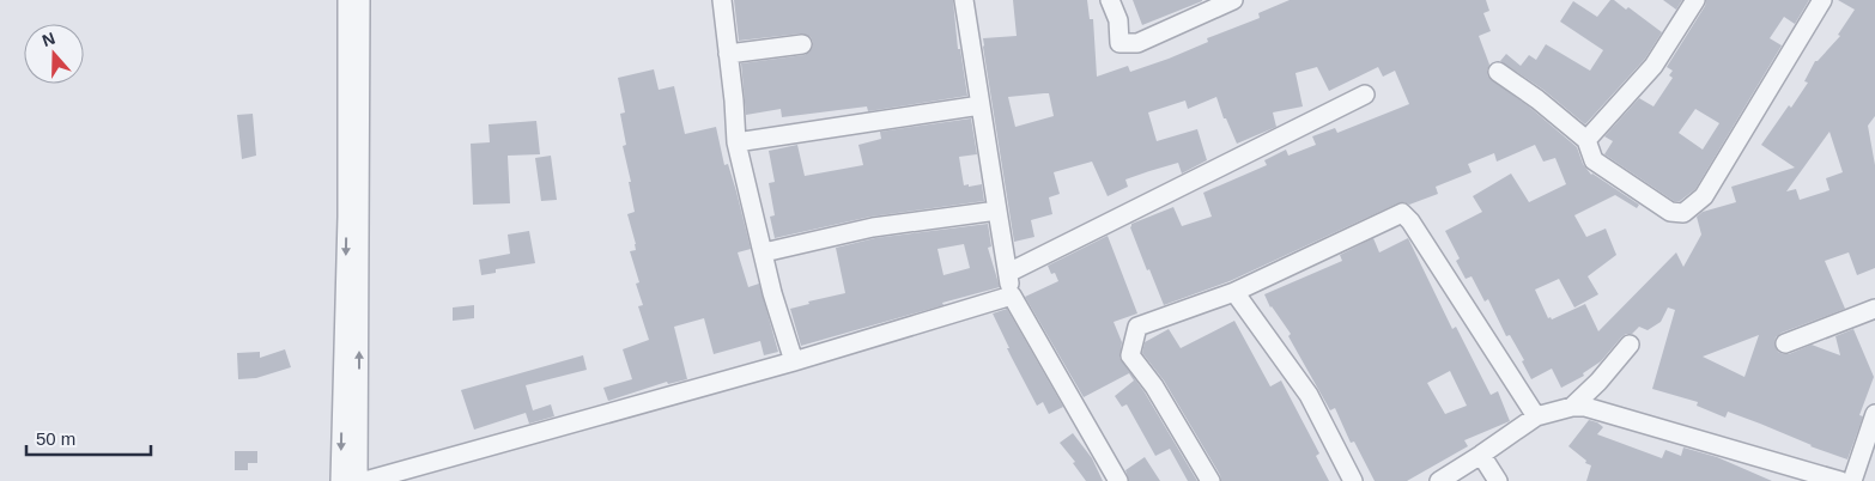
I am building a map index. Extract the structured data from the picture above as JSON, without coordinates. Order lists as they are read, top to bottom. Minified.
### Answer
{"scale_bar":"50 m","north":"top"}
